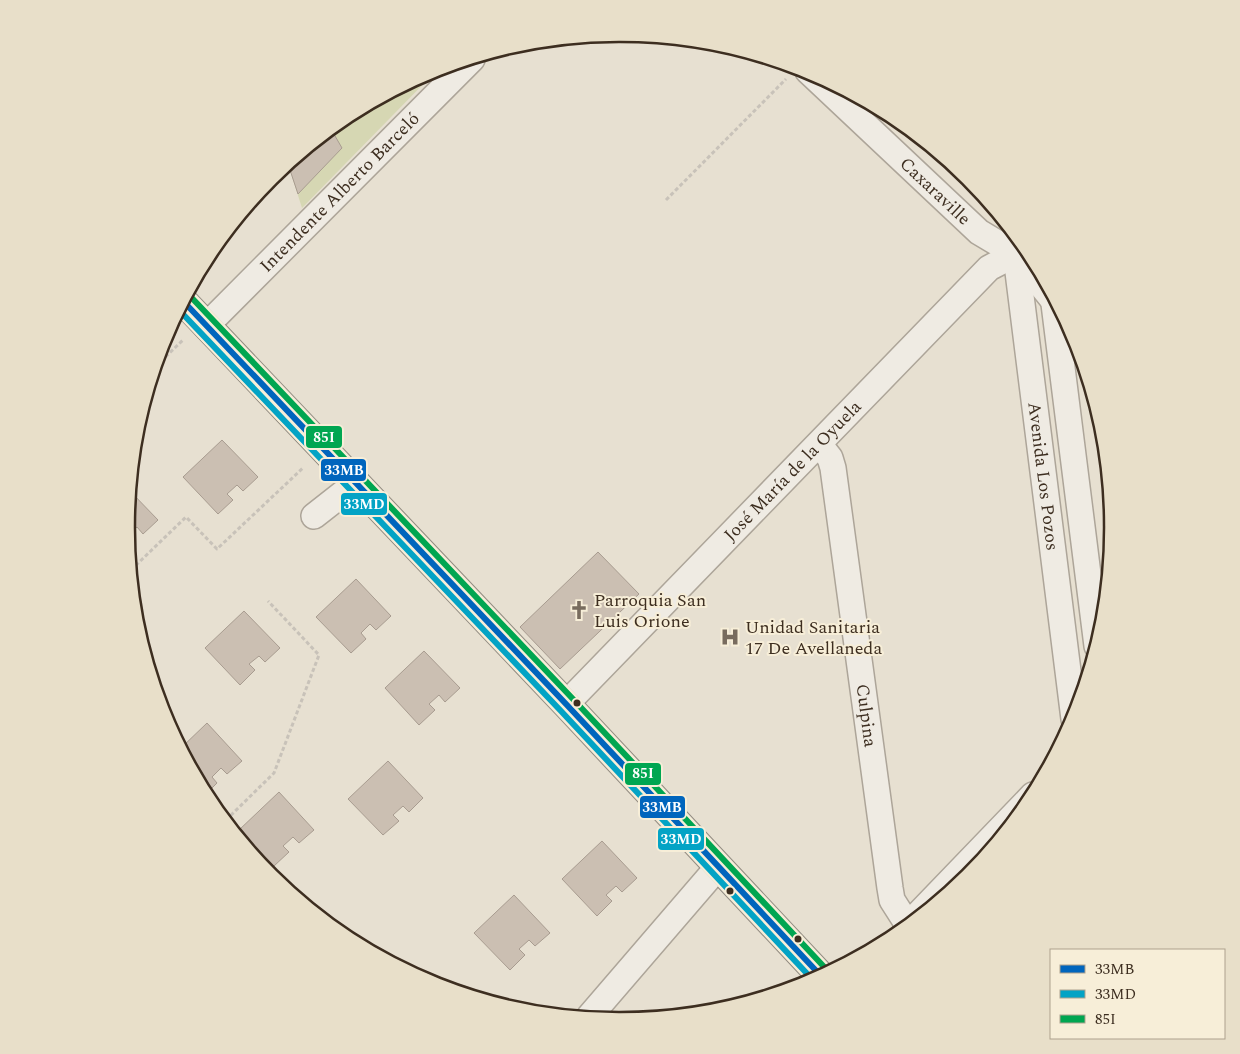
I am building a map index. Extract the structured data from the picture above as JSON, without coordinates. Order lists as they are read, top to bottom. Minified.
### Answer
{"streets":{"street":["Caxaraville","Intendente Alberto Barceló","José María de la Oyuela","Avenida Los Pozos","Culpina"]},"crossings":[["José María de la Oyuela","Culpina"]],"places":{"church":["Parroquia San Luis Orione"],"hospital":["Unidad Sanitaria 17 De Avellaneda"]},"lines":["transit line 85I","transit line 33MB","transit line 33MD"],"legend":["33MB","33MD","85I"]}
